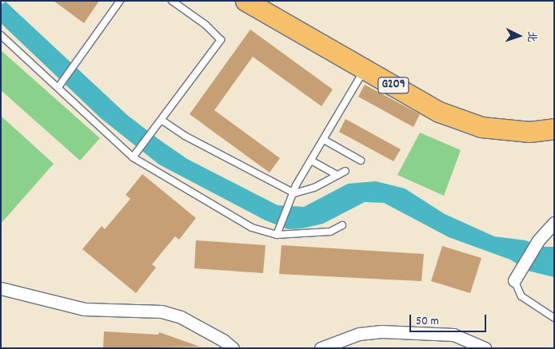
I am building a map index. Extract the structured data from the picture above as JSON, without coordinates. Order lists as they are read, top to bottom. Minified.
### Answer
{"streets":{"highway":["G209"]},"scale_bar":"50 m","north":"right"}
